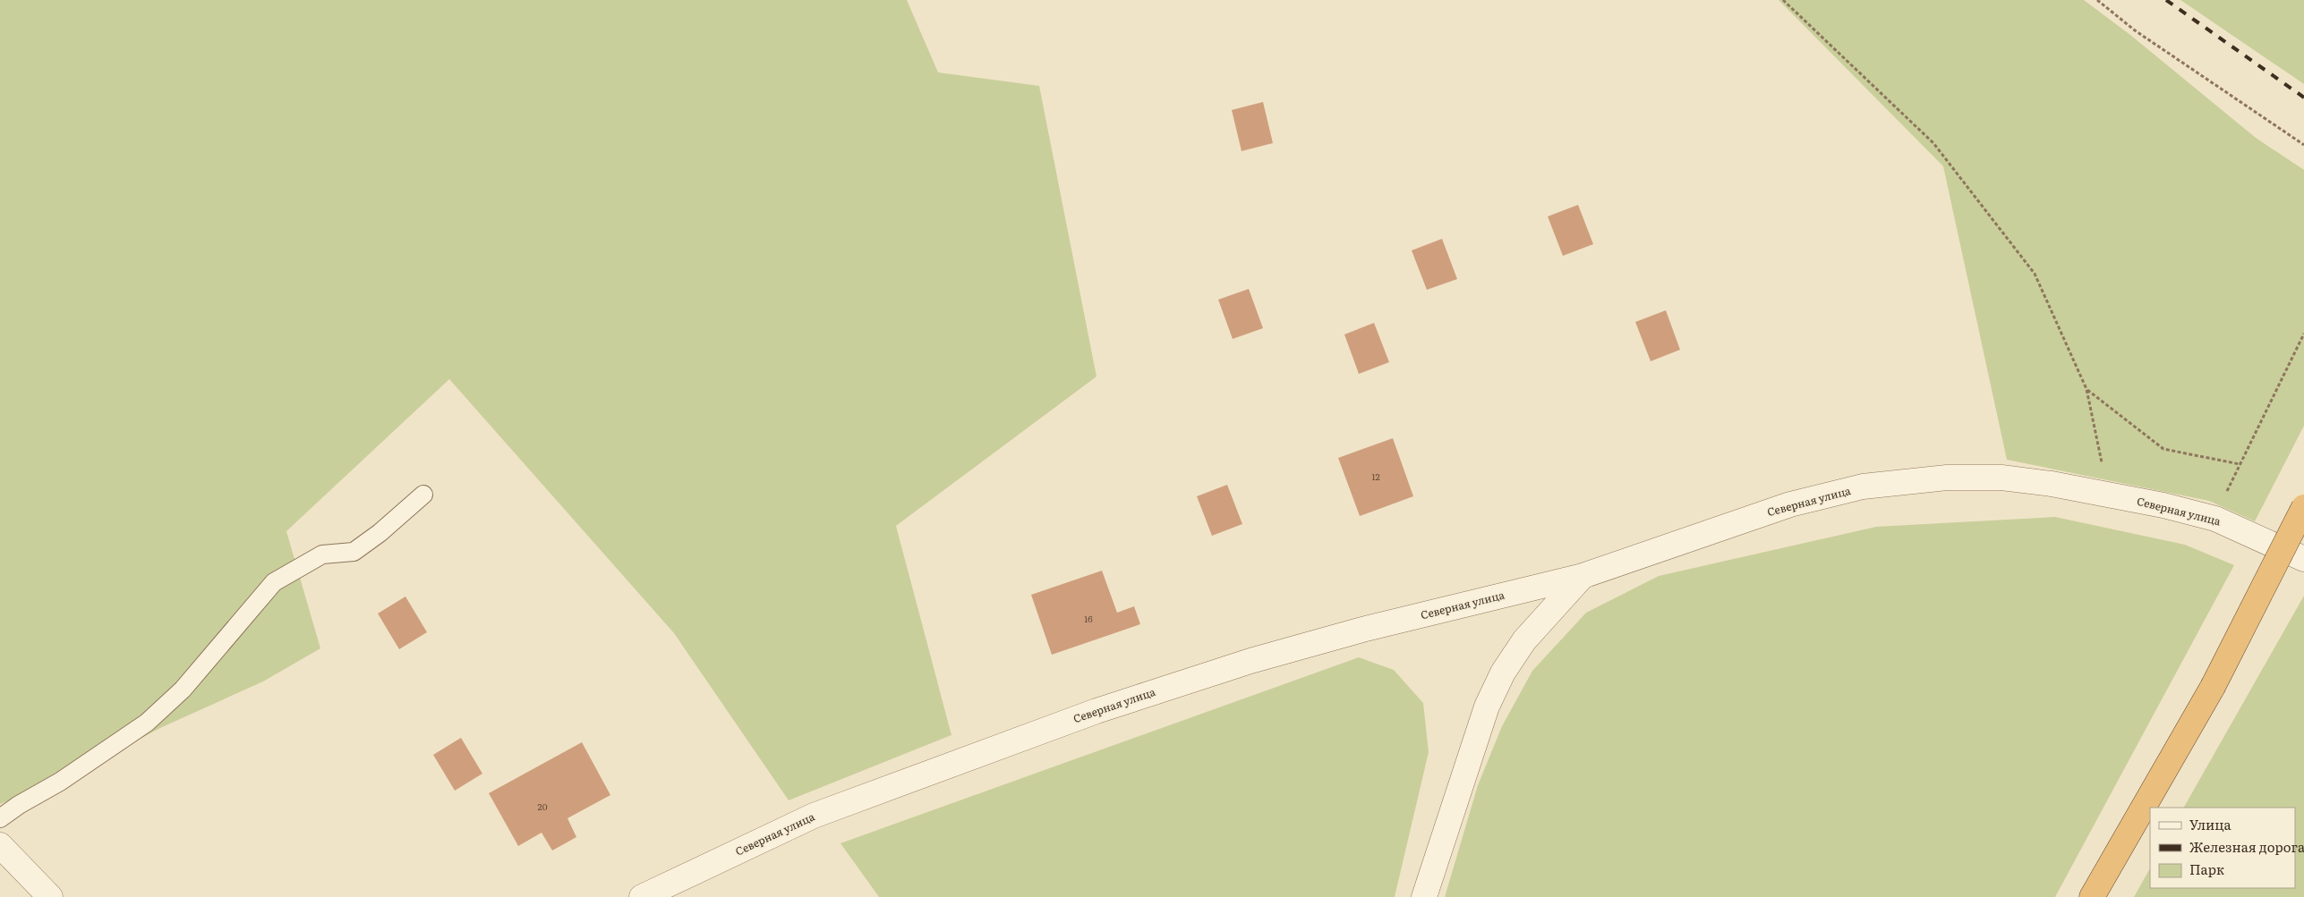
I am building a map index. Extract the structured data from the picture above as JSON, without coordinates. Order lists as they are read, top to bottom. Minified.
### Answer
{"streets":{"street":["Северная улица"]},"house_numbers":["12","16","20"],"legend":["Улица","Железная дорога","Парк"]}
